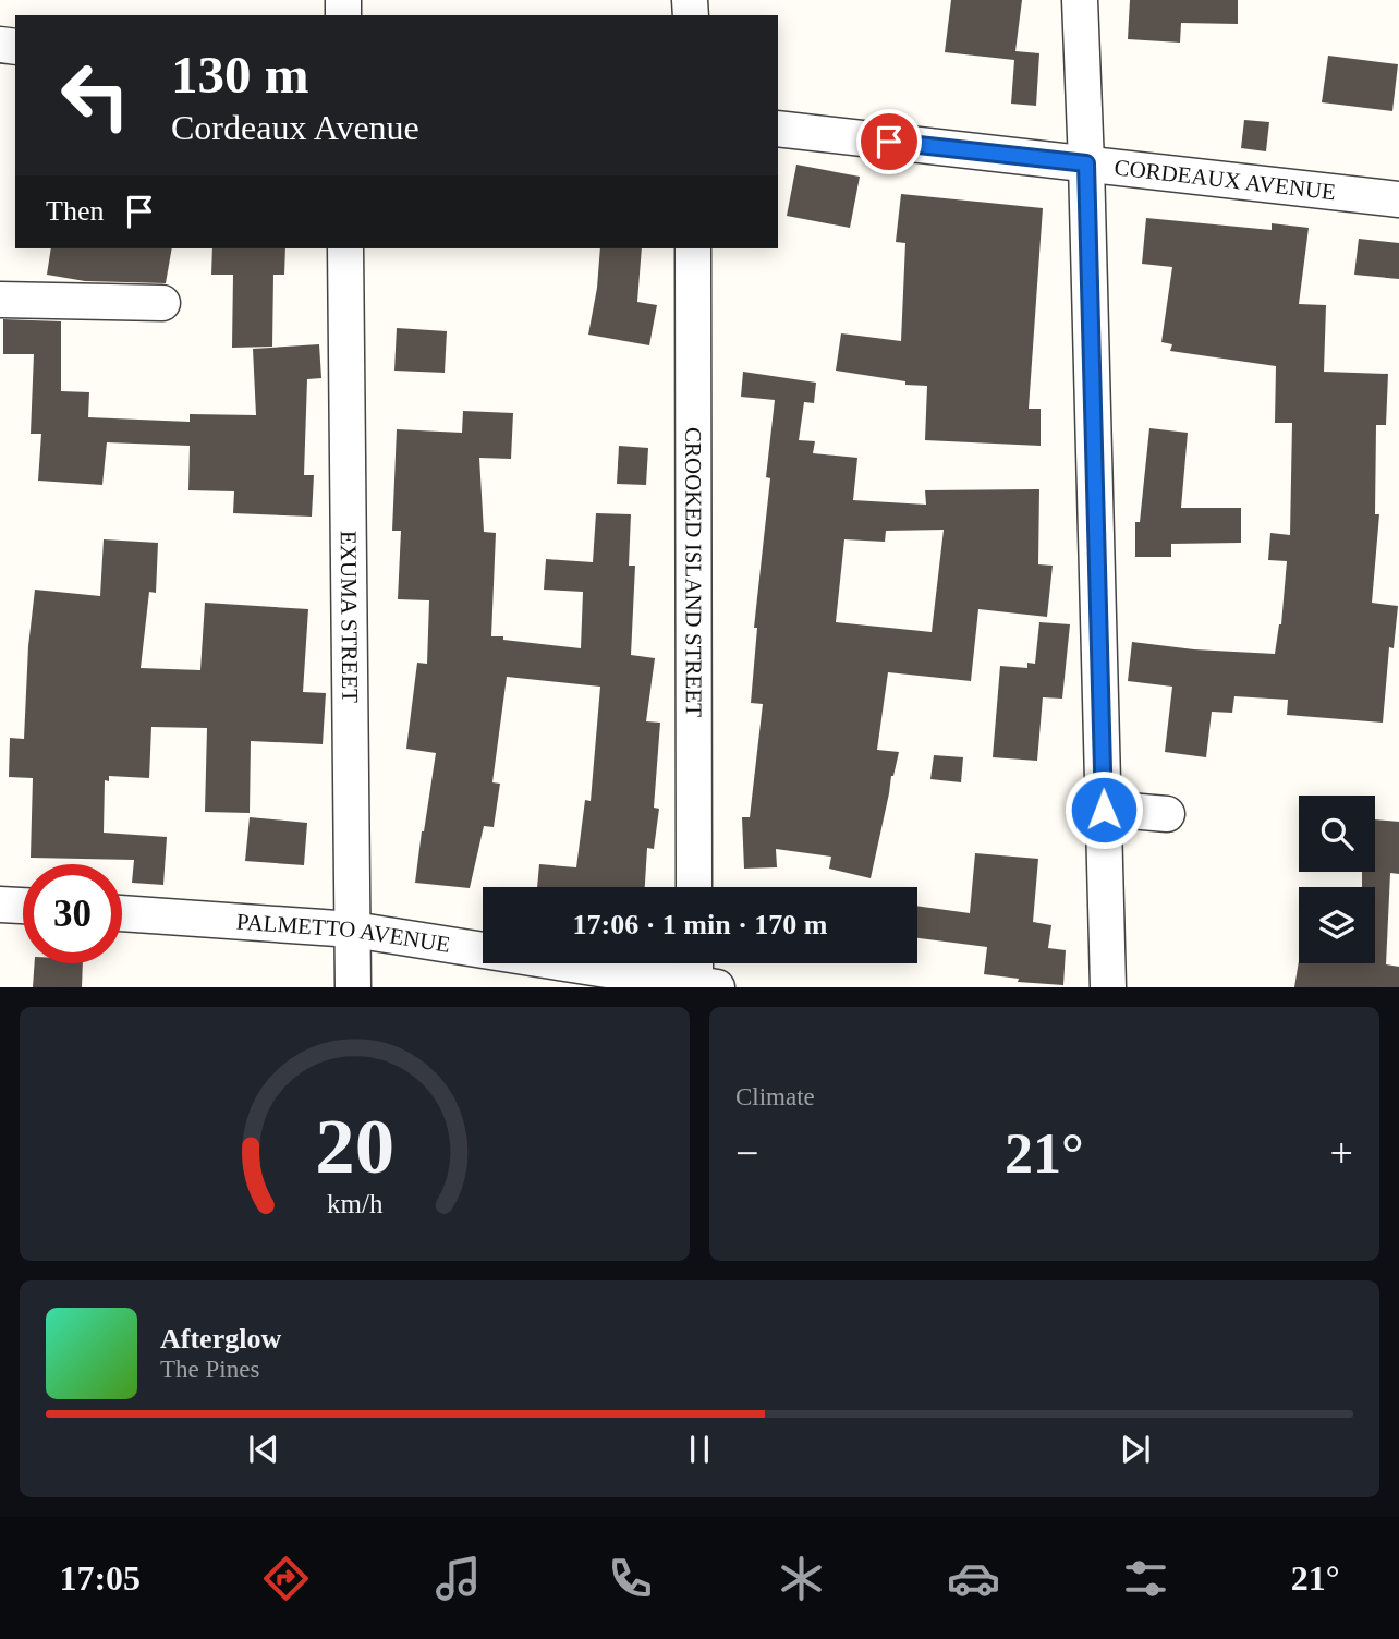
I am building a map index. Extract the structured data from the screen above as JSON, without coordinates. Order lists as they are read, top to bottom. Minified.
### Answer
{"streets":{"street":["CORDEAUX AVENUE","CROOKED ISLAND STREET","EXUMA STREET","PALMETTO AVENUE"]},"crossings":[["EXUMA STREET","PALMETTO AVENUE"]],"page":{"turn":["130 m","Cordeaux Avenue"],"then":"Then","limit":"30","trip":"17:06 · 1 min · 170 m","tile":"Climate","heat":["−","21°","+"],"song":["Afterglow","The Pines"],"tabs":["17:05","21°"],"gauge":["20","km/h"]}}
